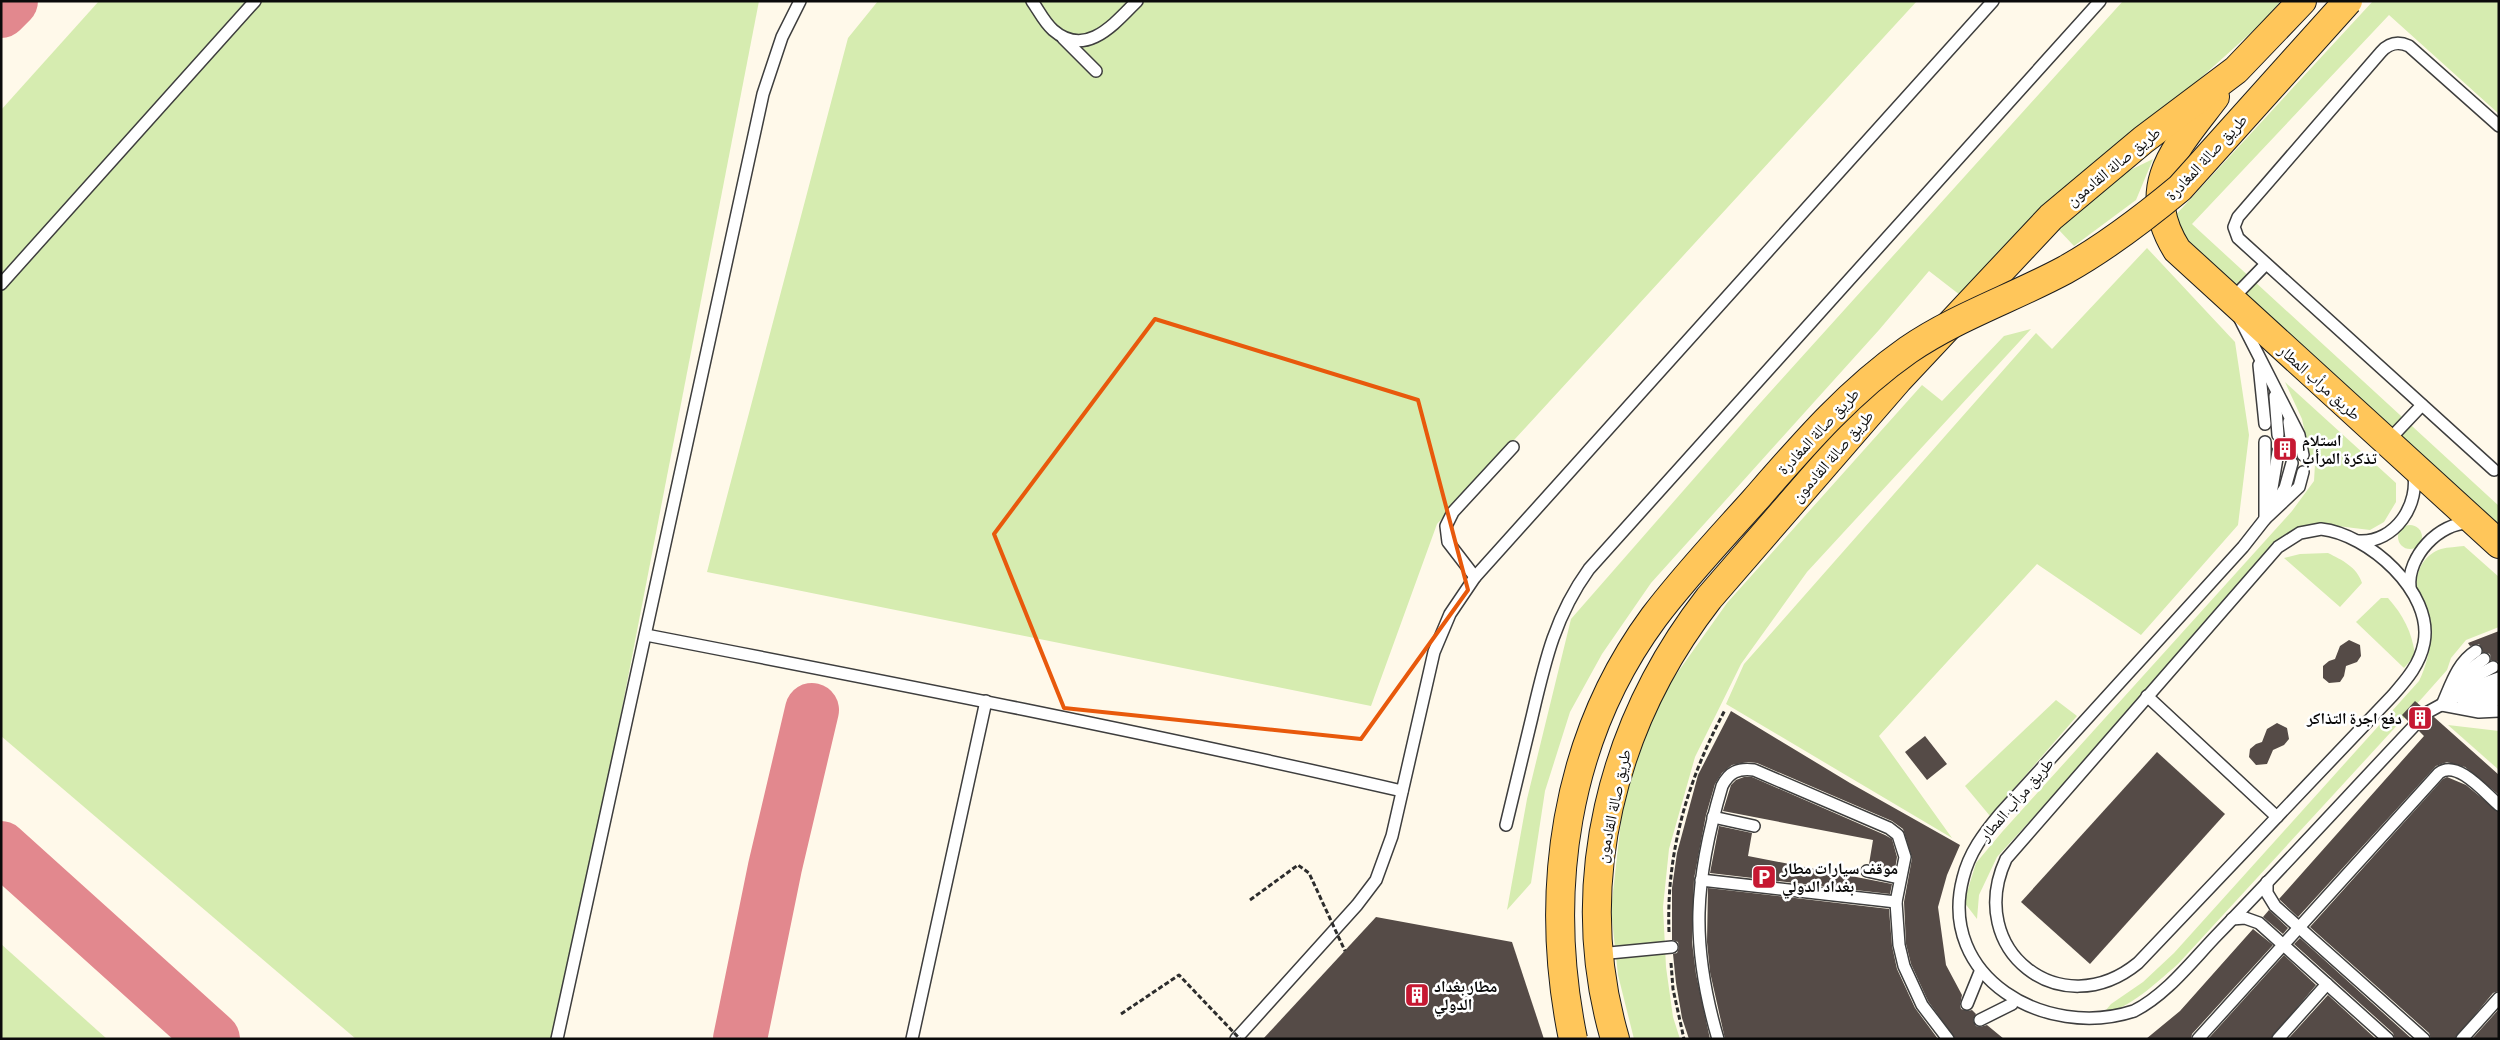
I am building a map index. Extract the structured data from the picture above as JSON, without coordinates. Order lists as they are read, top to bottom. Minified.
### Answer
{"streets":{"main road":["طريق صالة المغادرة","طريق صالة القادمون","طريق مرأب المطار"]},"crossings":[["طريق صالة القادمون","طريق مرأب المطار"]],"places":{"building":["استلام تذكرة المرأب","دفع اجرة التذاكر","مطار بغداد الدولي"],"parking":["موقف سيارات مطار بغداد الدولي"]}}
